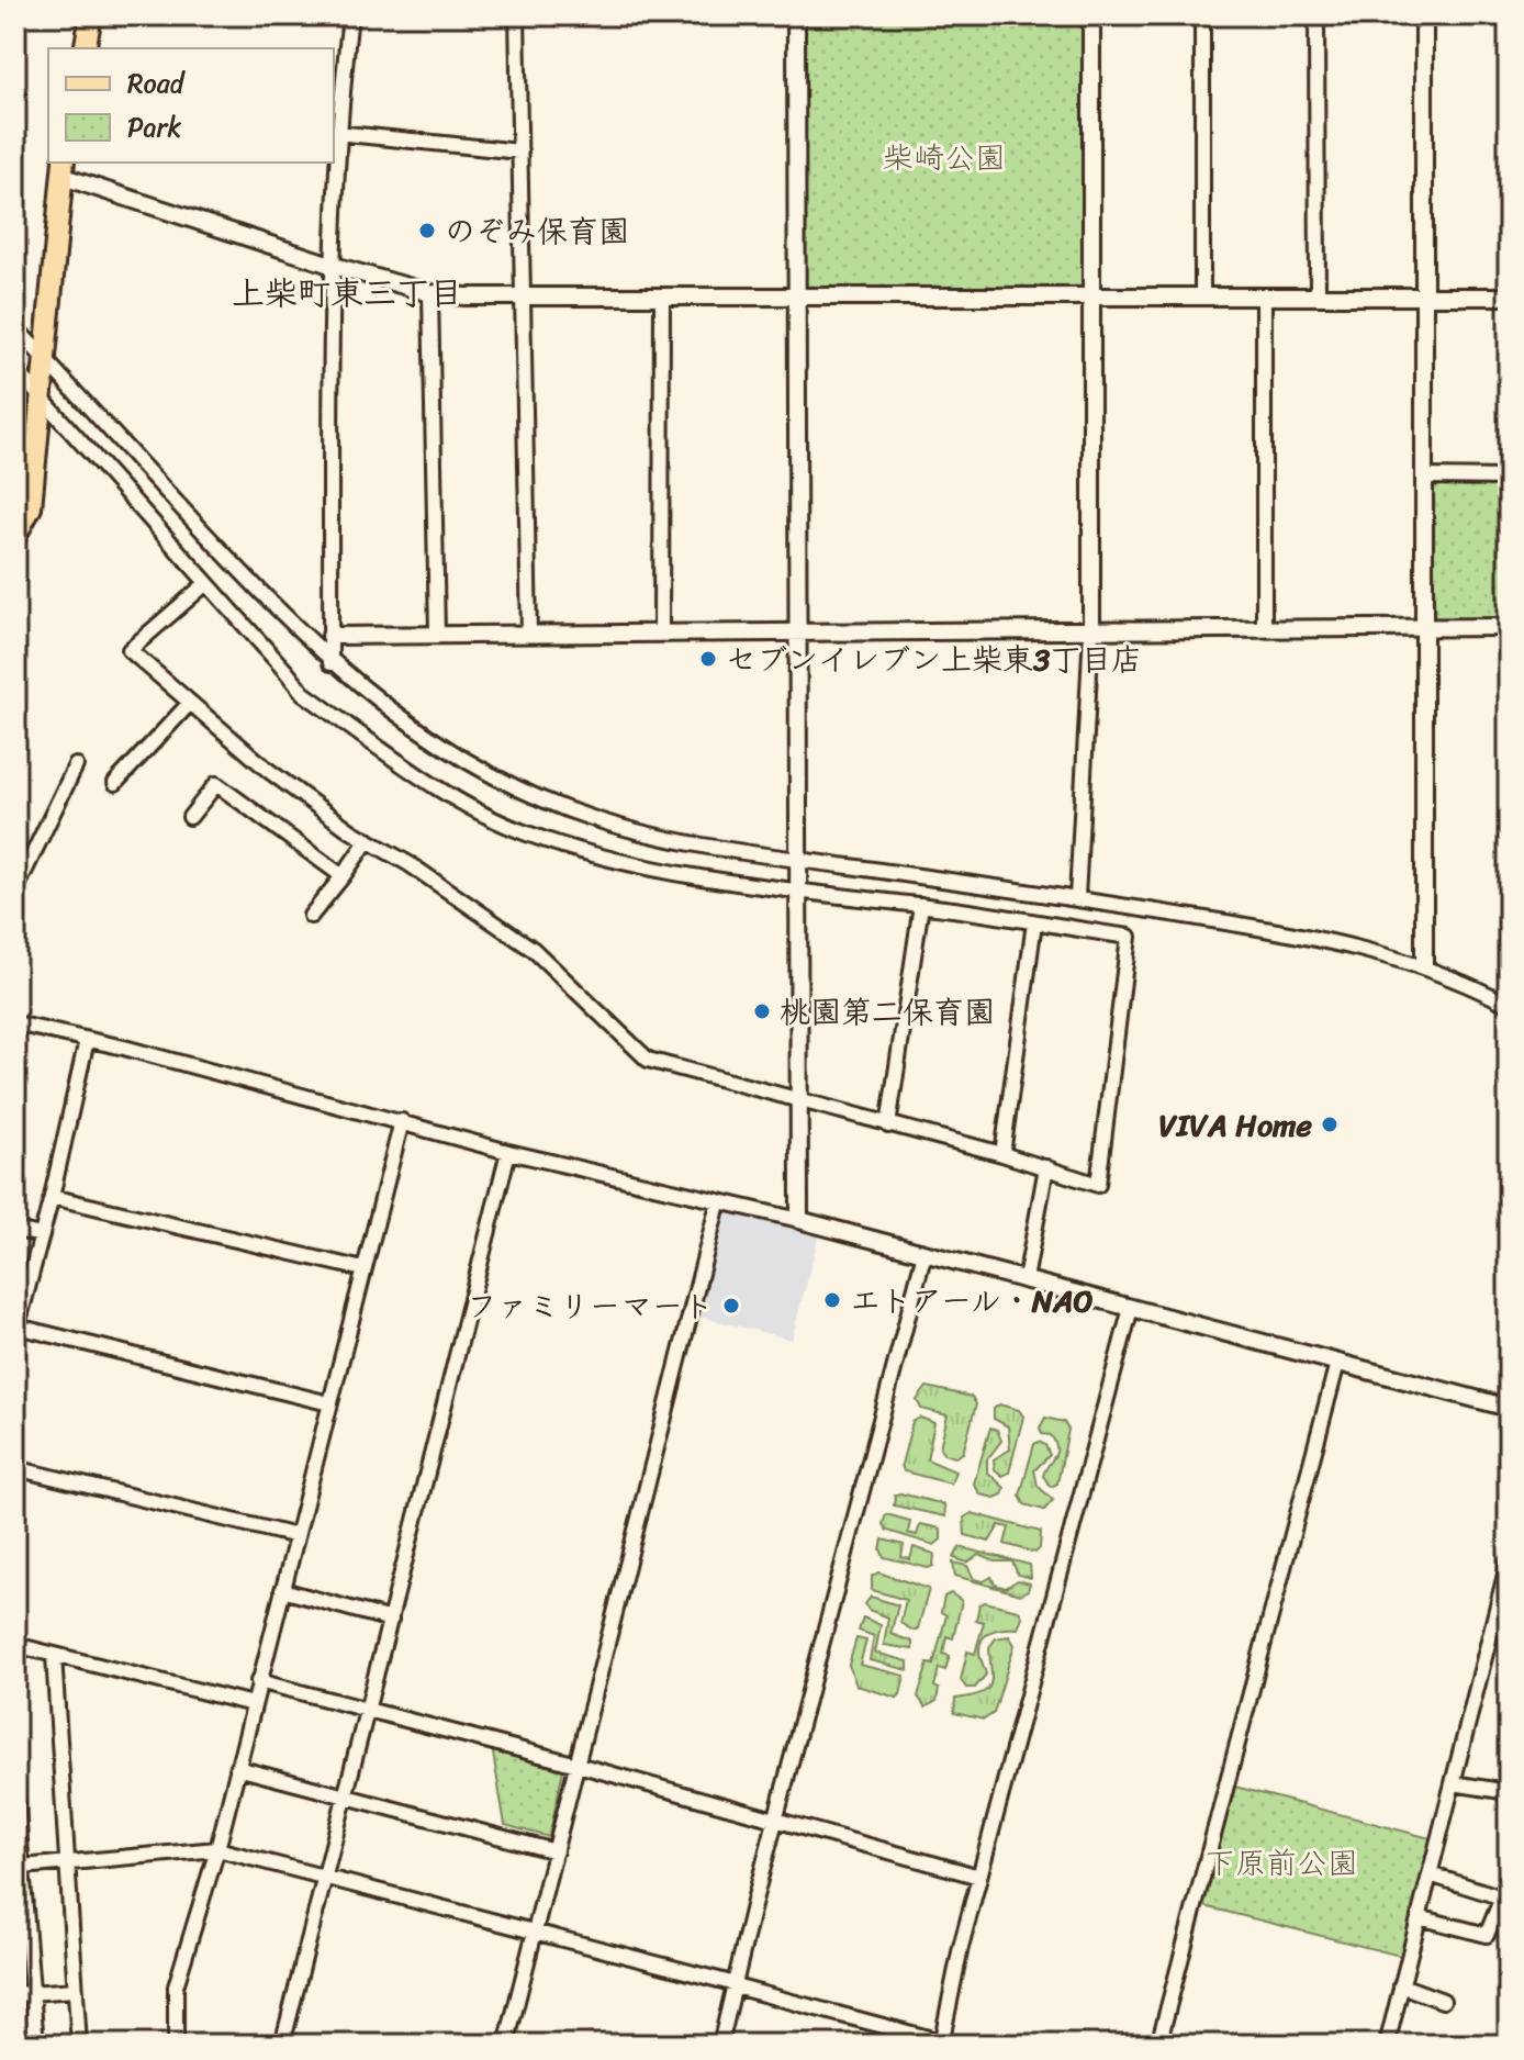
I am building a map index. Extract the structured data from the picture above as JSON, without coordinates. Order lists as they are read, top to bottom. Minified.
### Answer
{"districts":["上柴町東三丁目"],"parks":["柴崎公園","下原前公園"],"places":["のぞみ保育園","セブンイレブン上柴東3丁目店","桃園第二保育園","VIVA Home","エトアール・NAO","ファミリーマート"],"legend":["Road","Park"]}
